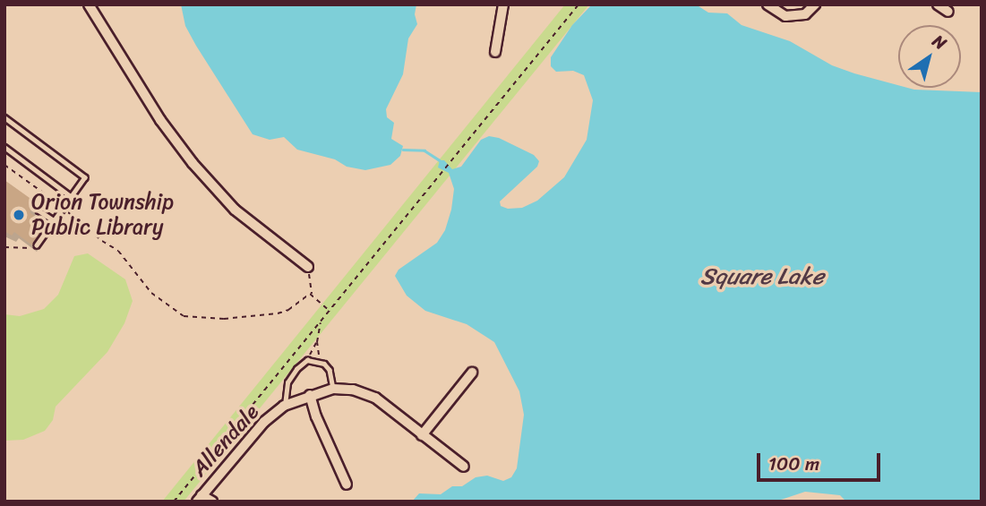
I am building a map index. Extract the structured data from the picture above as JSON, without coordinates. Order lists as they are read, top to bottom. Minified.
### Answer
{"streets":{"street":["Allendale"]},"water":["Square Lake"],"places":["Orion Township Public Library"],"scale_bar":"100 m","north":"top right"}
